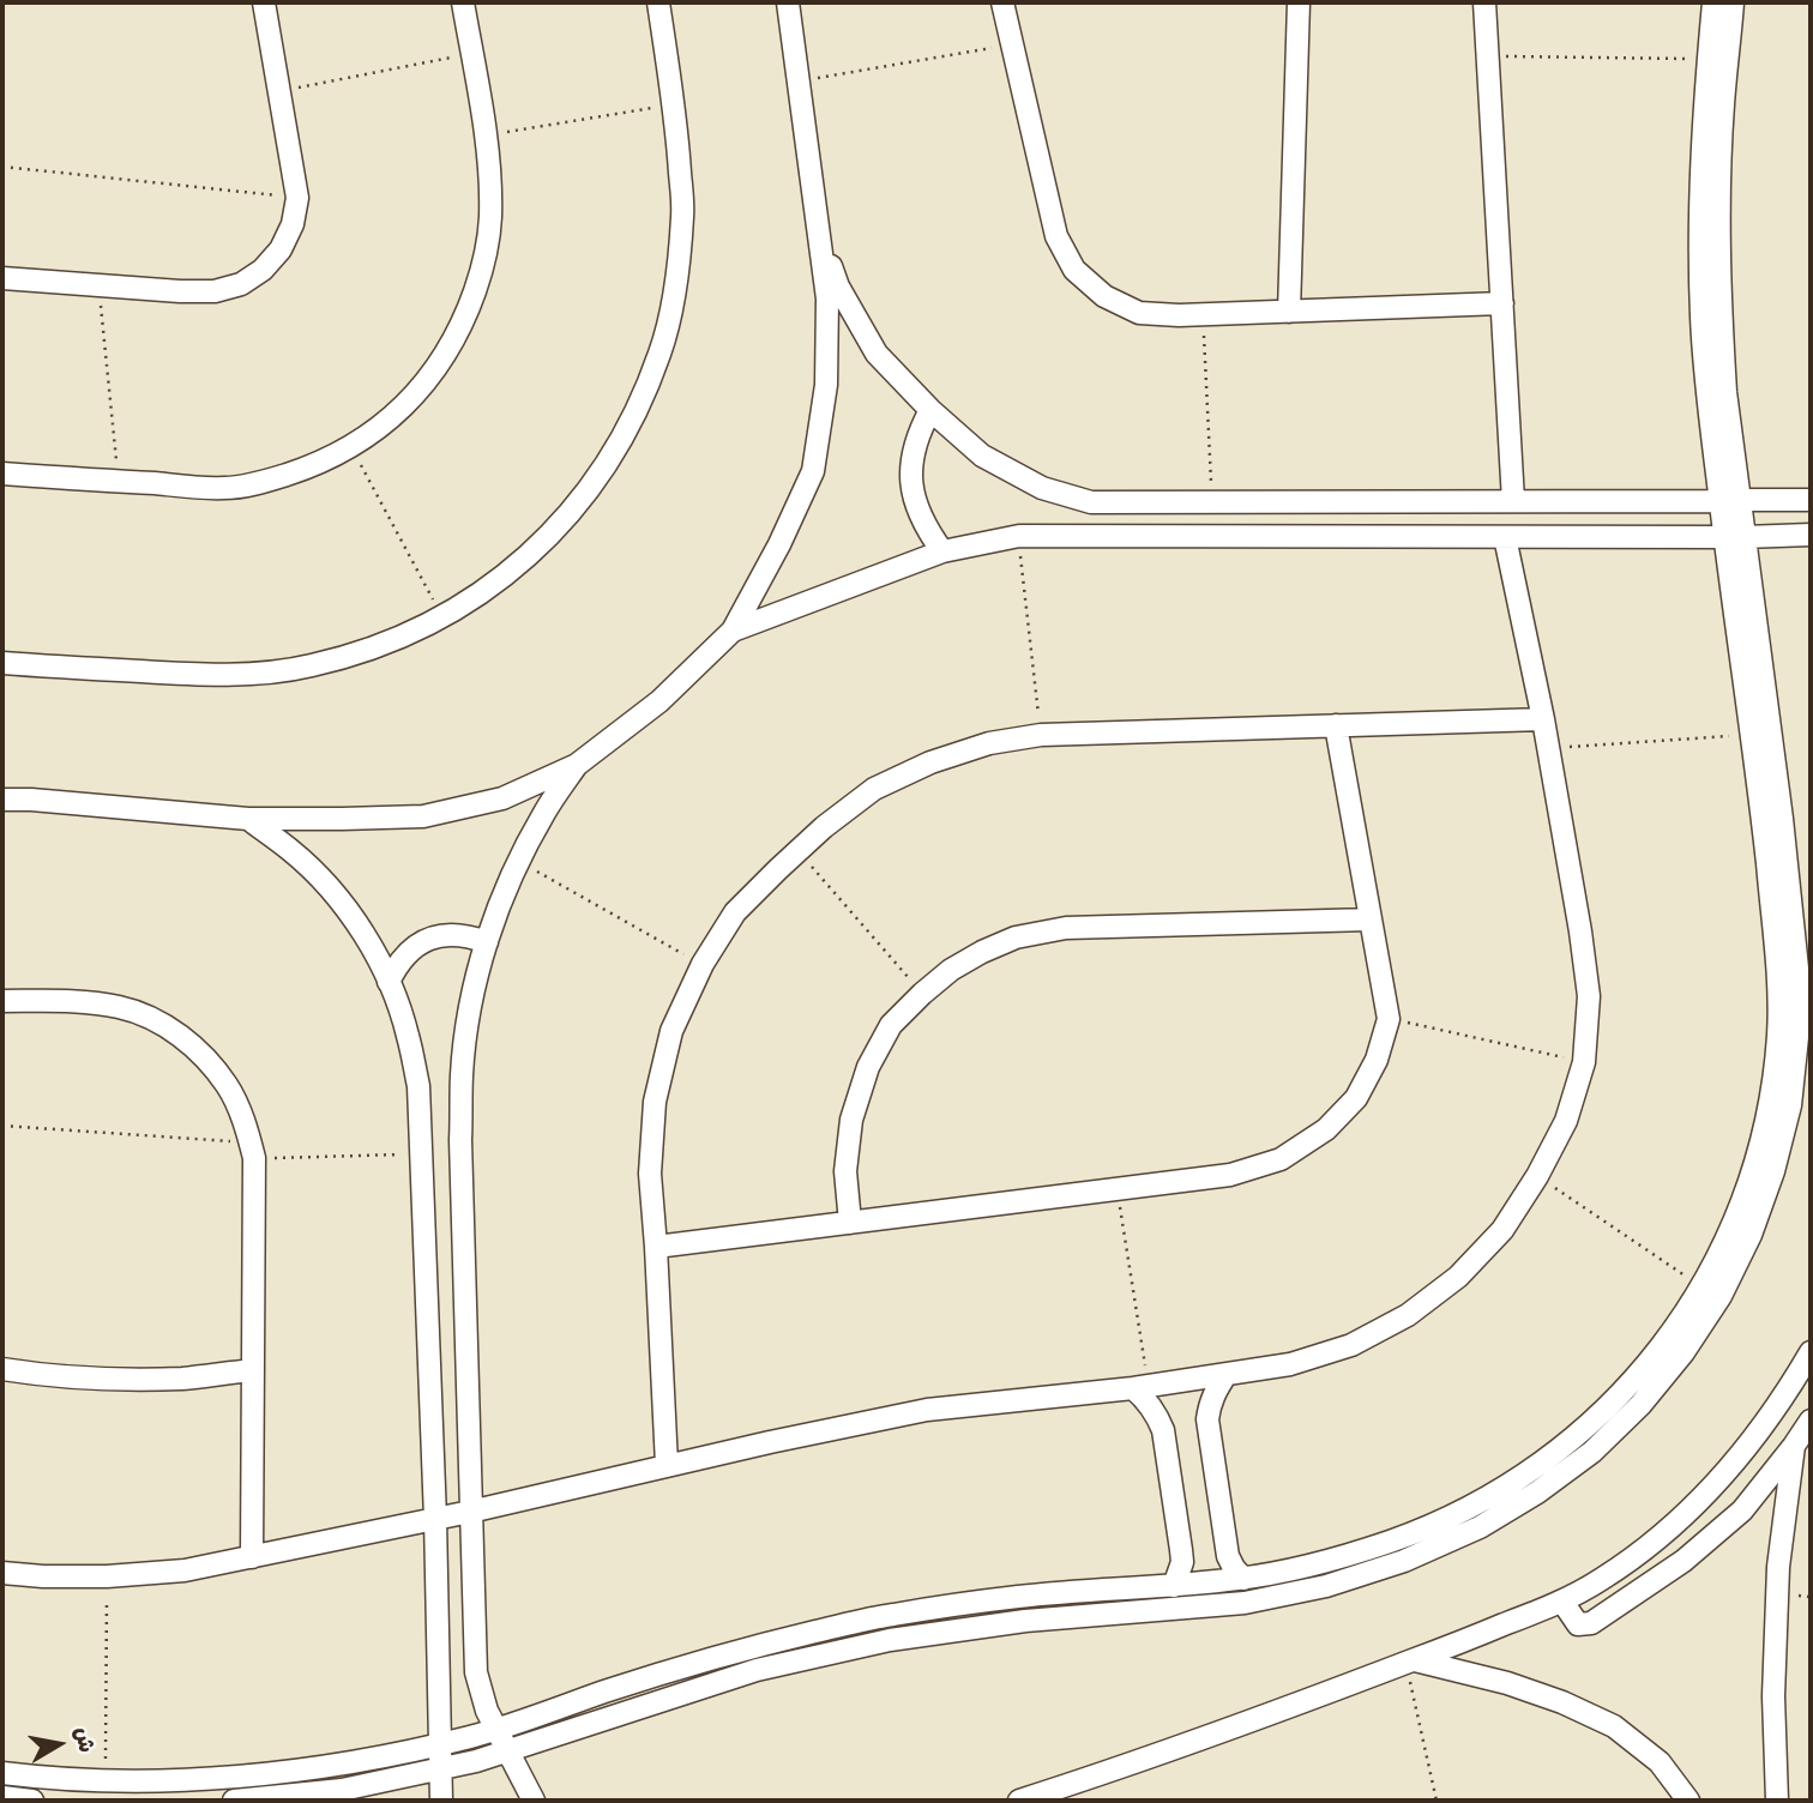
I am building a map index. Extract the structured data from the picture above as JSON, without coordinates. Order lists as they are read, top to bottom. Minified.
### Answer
{"north":"right"}
